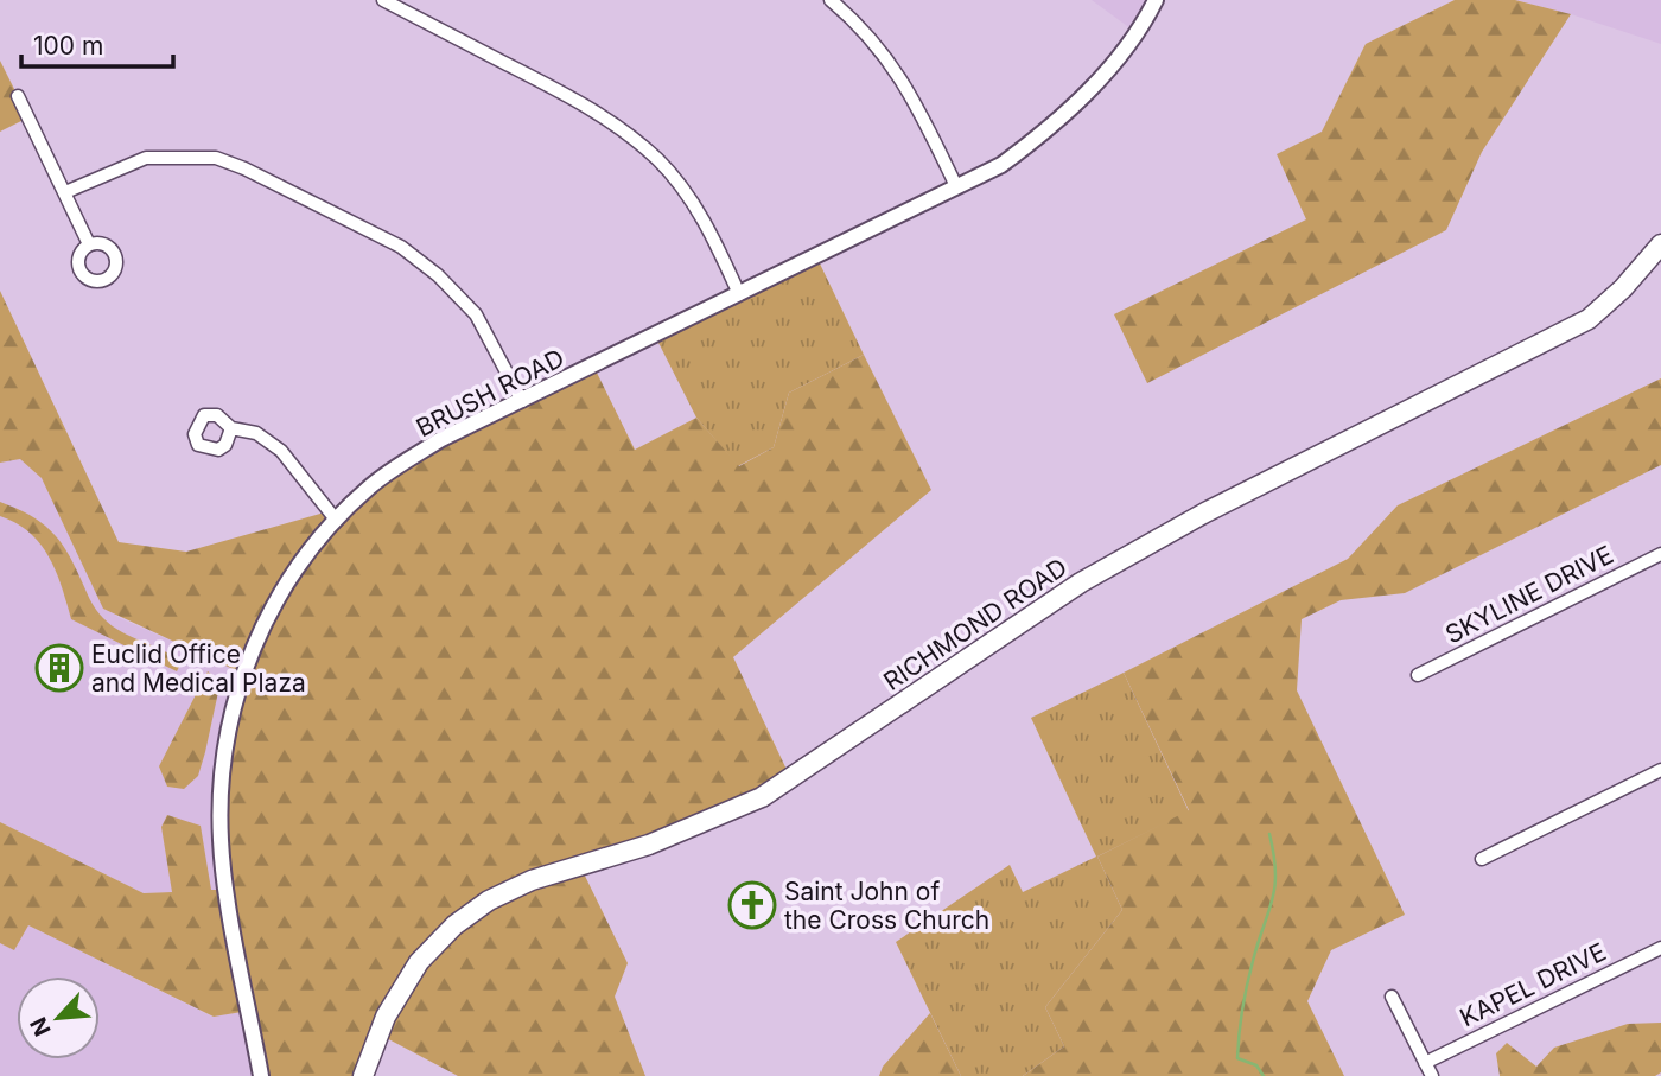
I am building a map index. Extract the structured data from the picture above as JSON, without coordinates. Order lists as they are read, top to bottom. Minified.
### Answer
{"streets":{"main road":["RICHMOND ROAD"],"street":["BRUSH ROAD","SKYLINE DRIVE","KAPEL DRIVE"]},"places":{"building":["Euclid Office and Medical Plaza"],"church":["Saint John of the Cross Church"]},"scale_bar":"100 m","north":"bottom left"}
